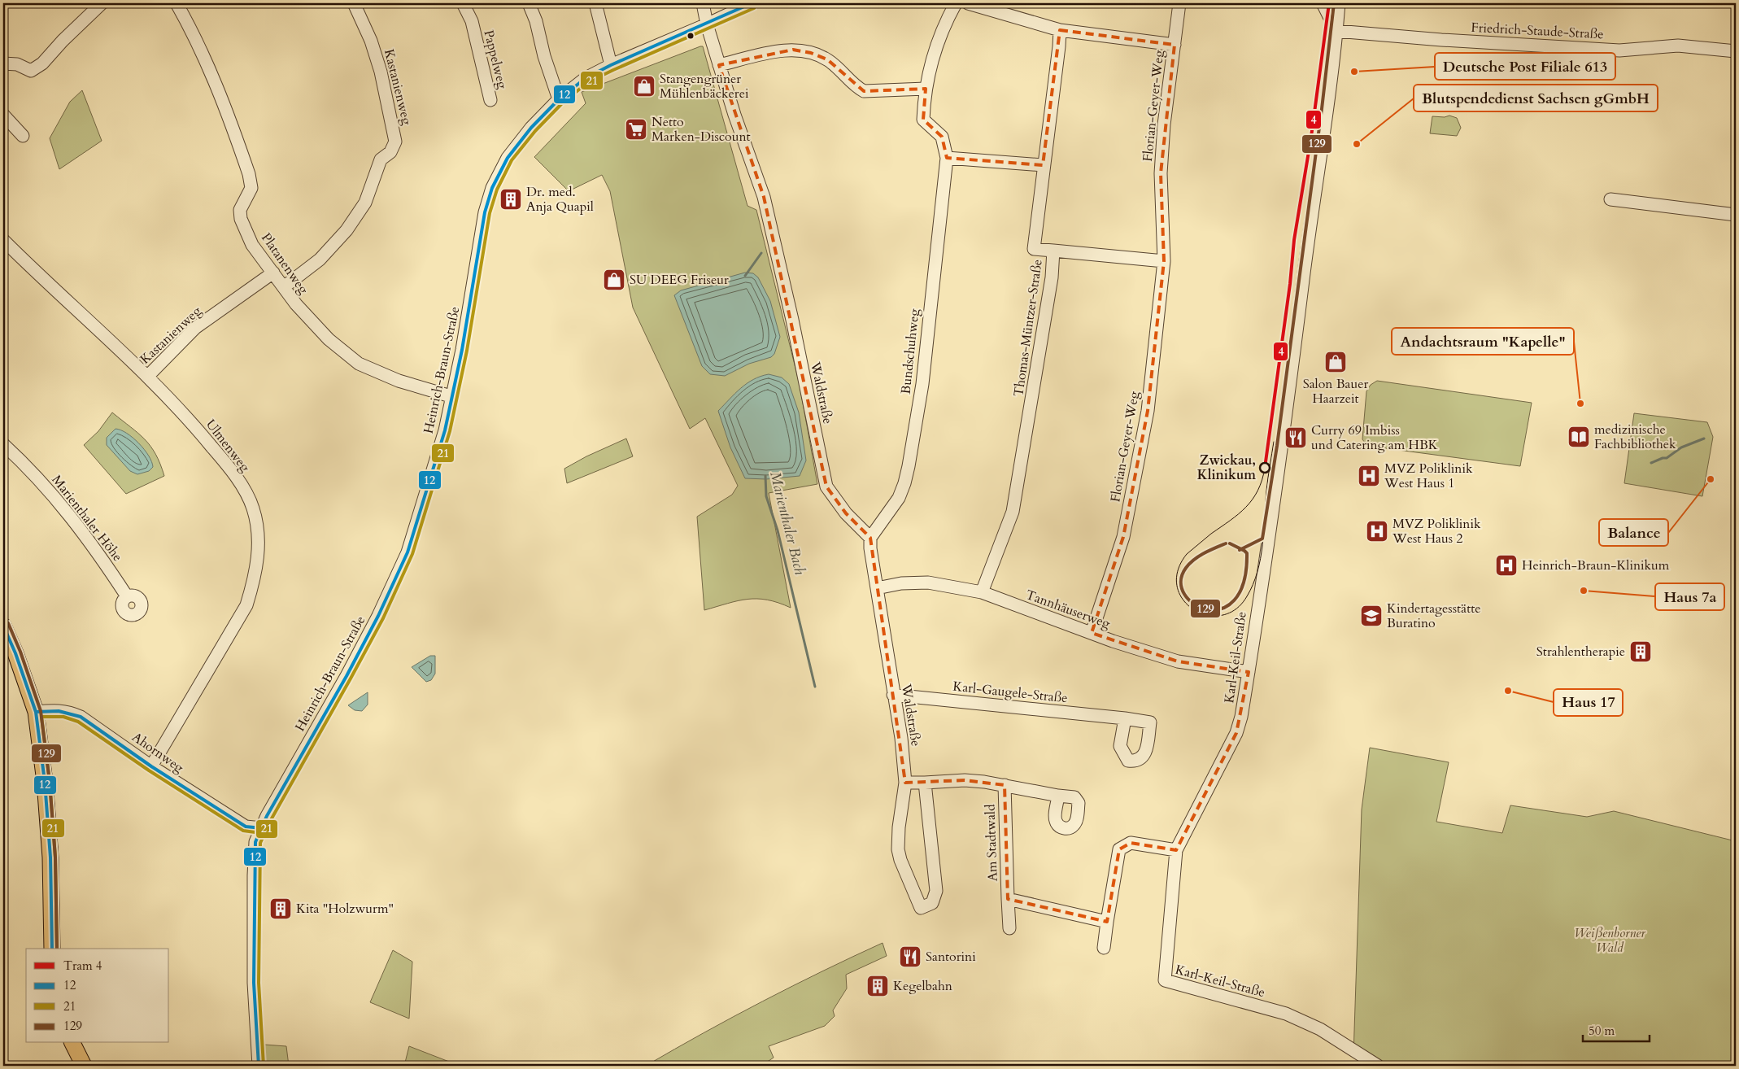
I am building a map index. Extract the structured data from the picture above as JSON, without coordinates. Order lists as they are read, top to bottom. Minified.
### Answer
{"streets":{"street":["Friedrich-Staude-Straße","Pappelweg","Kastanienweg","Florian-Geyer-Weg","Platanenweg","Thomas-Müntzer-Straße","Bundschuhweg","Heinrich-Braun-Straße","Waldstraße","Ulmenweg","Marienthaler Höhe","Tannhäuserweg","Karl-Keil-Straße","Karl-Gaugele-Straße","Ahornweg","Am Stadtwald"]},"crossings":[["Friedrich-Staude-Straße","Karl-Keil-Straße"],["Kastanienweg","Platanenweg"],["Kastanienweg","Ulmenweg"],["Florian-Geyer-Weg","Tannhäuserweg"],["Platanenweg","Heinrich-Braun-Straße"],["Thomas-Müntzer-Straße","Tannhäuserweg"],["Bundschuhweg","Waldstraße"],["Heinrich-Braun-Straße","Waldstraße"],["Heinrich-Braun-Straße","Ahornweg"],["Waldstraße","Tannhäuserweg"],["Waldstraße","Karl-Gaugele-Straße"],["Waldstraße","Am Stadtwald"],["Ulmenweg","Ahornweg"],["Tannhäuserweg","Karl-Keil-Straße"]],"water":["Marienthaler Bach"],"parks":["Weißenborner Wald"],"places":{"other":["Deutsche Post Filiale 613","Blutspendedienst Sachsen gGmbH","Andachtsraum \"Kapelle\"","Zwickau, Klinikum","Balance","Haus 7a","Haus 17"],"shop":["Stangengrüner Mühlenbäckerei","SU DEEG Friseur","Salon Bauer Haarzeit"],"supermarket":["Netto Marken-Discount"],"building":["Dr. med. Anja Quapil","Strahlentherapie","Kita \"Holzwurm\"","Kegelbahn"],"library":["medizinische Fachbibliothek"],"restaurant":["Curry 69 Imbiss und Catering am HBK","Santorini"],"hospital":["MVZ Poliklinik West Haus 1","MVZ Poliklinik West Haus 2","Heinrich-Braun-Klinikum"],"school or university":["Kindertagesstätte Buratino"]},"lines":["tram line 4","transit line 12","transit line 129","transit line 21"],"legend":["Tram 4","12","21","129"],"scale_bar":"50 m"}
